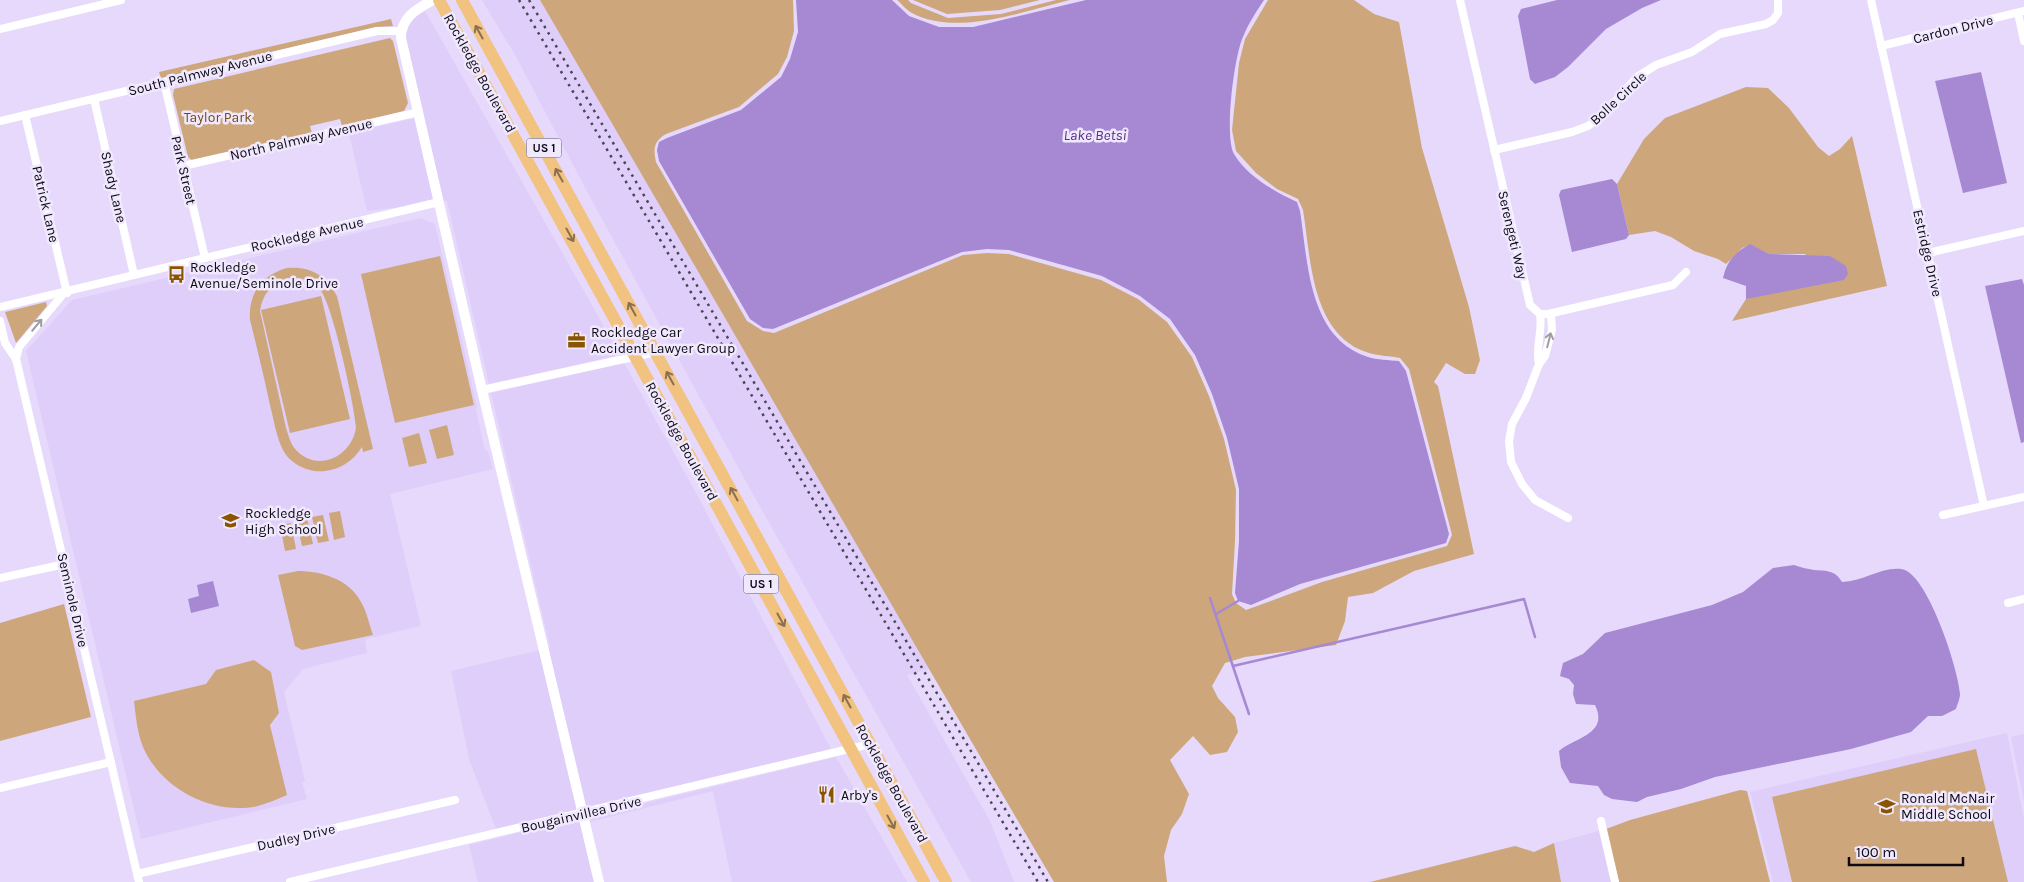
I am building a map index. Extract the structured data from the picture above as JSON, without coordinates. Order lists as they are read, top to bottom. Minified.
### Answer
{"streets":{"main road":["Rockledge Boulevard","US 1"],"street":["Cardon Drive","South Palmway Avenue","Bolle Circle","North Palmway Avenue","Park Street","Shady Lane","Patrick Lane","Rockledge Avenue","Serengeti Way","Estridge Drive","Seminole Drive","Bougainvillea Drive","Dudley Drive"]},"crossings":[["Cardon Drive","Estridge Drive"],["South Palmway Avenue","Park Street"],["South Palmway Avenue","Shady Lane"],["South Palmway Avenue","Patrick Lane"],["Rockledge Boulevard","Bougainvillea Drive"],["Bolle Circle","Serengeti Way"],["North Palmway Avenue","Park Street"],["Park Street","Rockledge Avenue"],["Shady Lane","Rockledge Avenue"],["Patrick Lane","Rockledge Avenue"],["Seminole Drive","Dudley Drive"]],"water":["Lake Betsi"],"parks":["Taylor Park"],"places":{"bus stop":["Rockledge Avenue/Seminole Drive"],"office":["Rockledge Car Accident Lawyer Group"],"school or university":["Rockledge High School","Ronald McNair Middle School"],"restaurant":["Arby's"]},"scale_bar":"100 m"}
